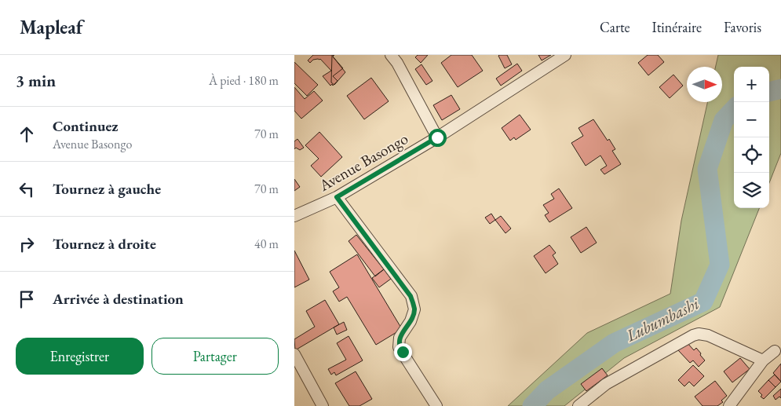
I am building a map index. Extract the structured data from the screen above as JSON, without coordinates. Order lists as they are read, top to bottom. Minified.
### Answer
{"streets":{"street":["Avenue Basongo"]},"water":["Lubumbashi"],"north":"right","page":{"header":"Mapleaf","nav":["Carte","Itinéraire","Favoris"],"heading":["3 min","À pied · 180 m"],"map_buttons":["+","−"],"list":[["Continuez","Avenue Basongo","70 m"],["Tournez à gauche","70 m"],["Tournez à droite","40 m"],"Arrivée à destination"],"buttons":["Enregistrer","Partager"]}}
